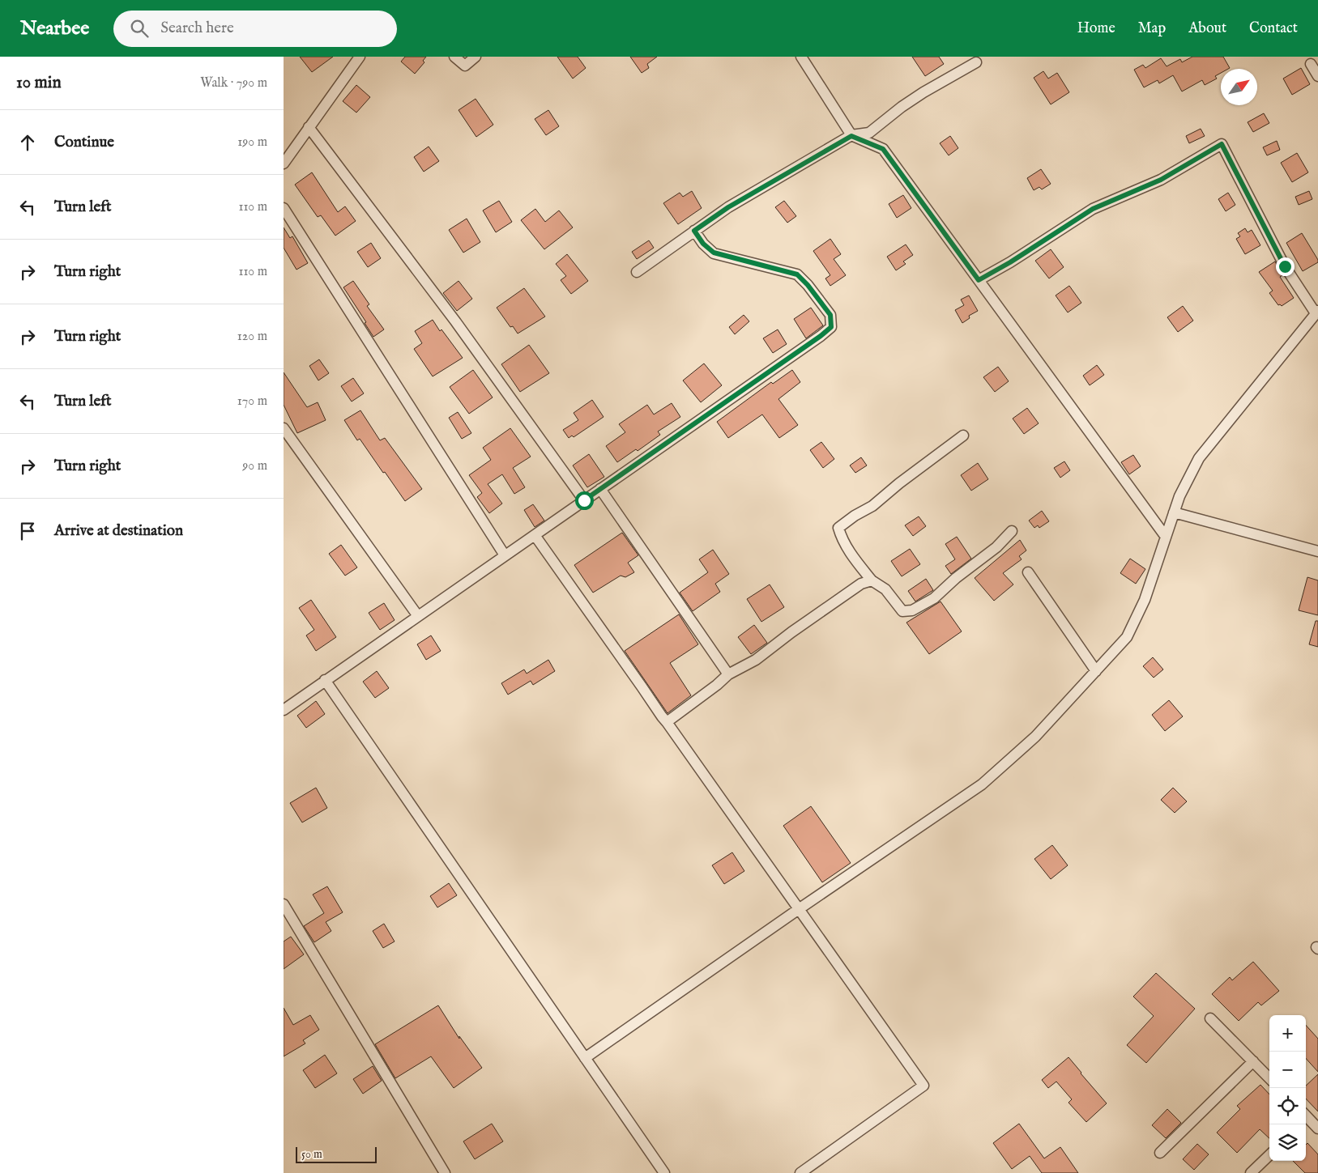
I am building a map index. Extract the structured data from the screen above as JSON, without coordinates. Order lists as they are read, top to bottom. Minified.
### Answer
{"scale_bar":"50 m","north":"top right","page":{"header":"Nearbee","search":"Search here","nav":["Home","Map","About","Contact"],"heading":["10 min","Walk · 790 m"],"list":[["Continue","190 m"],["Turn left","110 m"],["Turn right","110 m"],["Turn right","120 m"],["Turn left","170 m"],["Turn right","90 m"],"Arrive at destination"],"map_buttons":["+","−"],"scale":"50 m"}}
